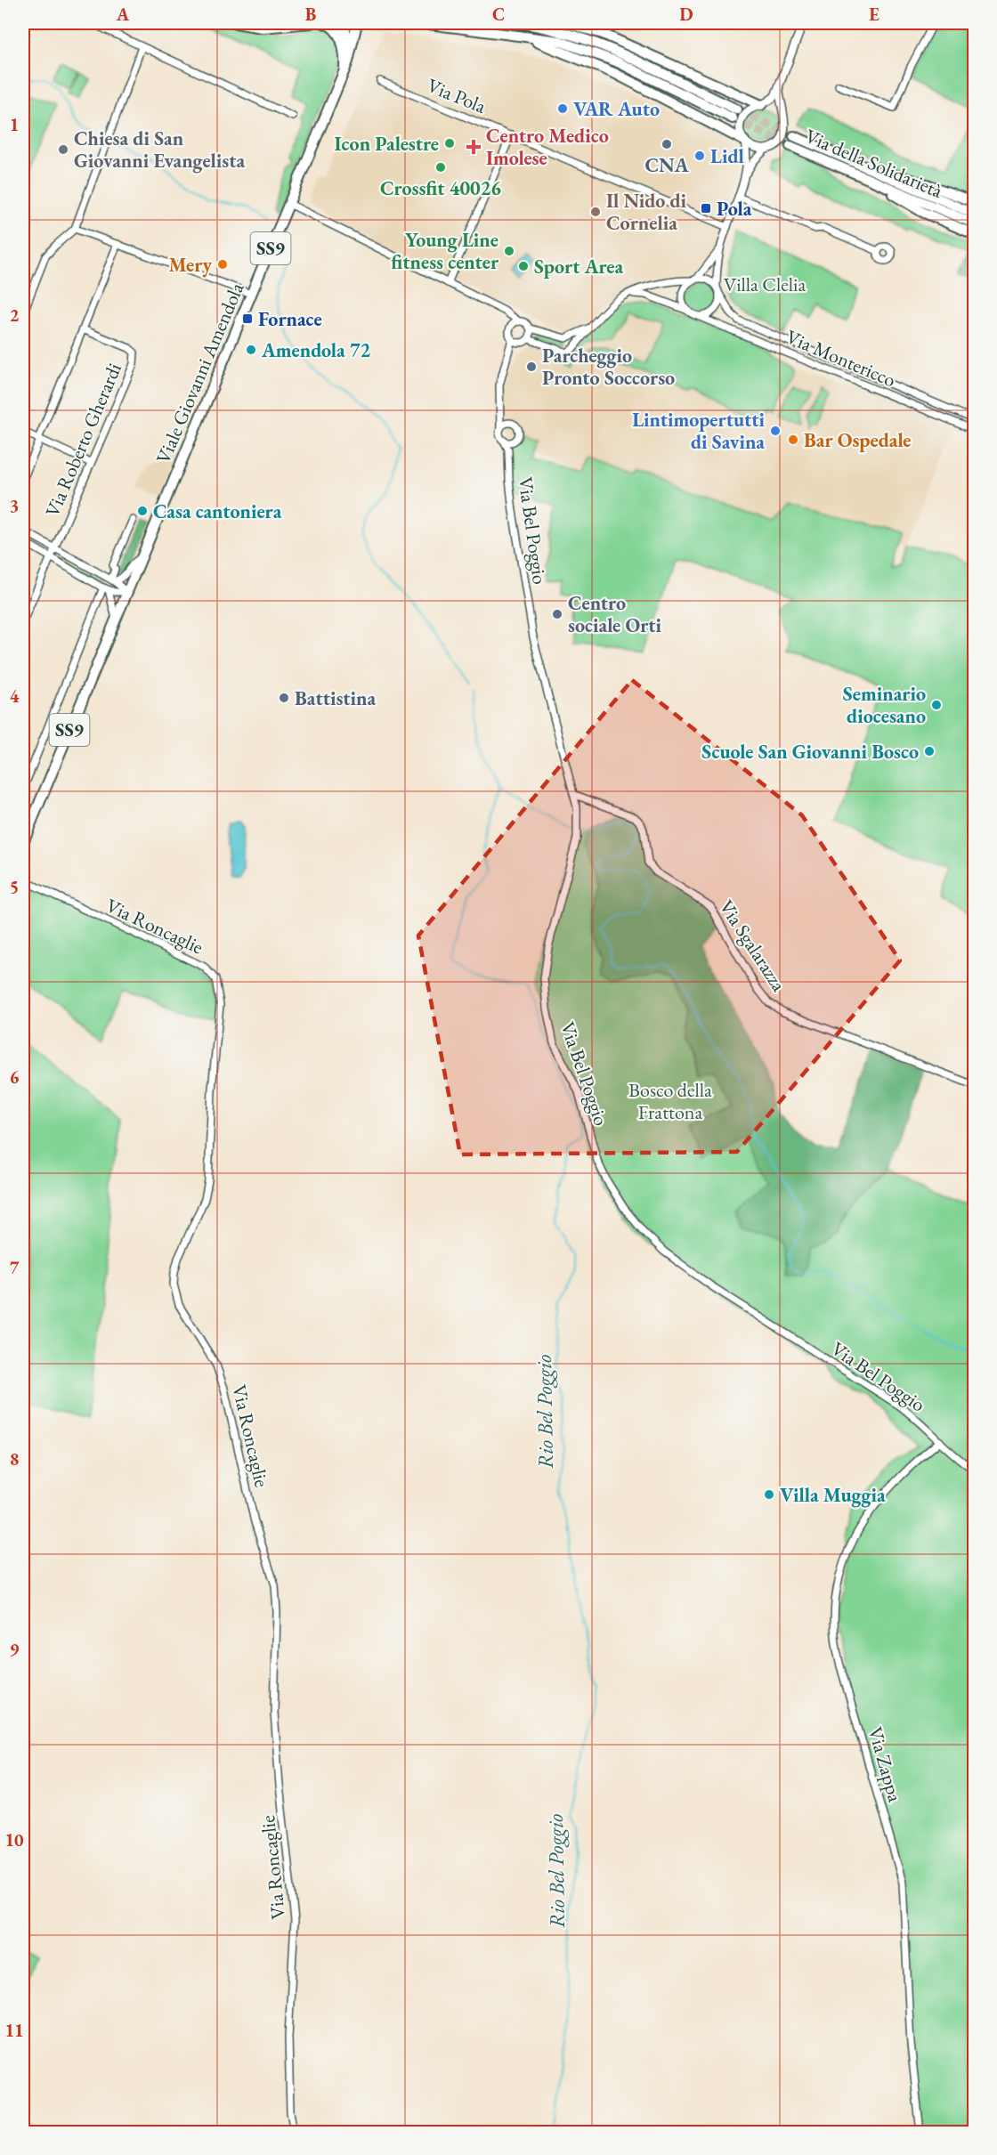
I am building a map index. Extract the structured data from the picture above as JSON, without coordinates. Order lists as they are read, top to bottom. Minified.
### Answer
{"streets":{"main road":["Via della Solidarietà","SS9","Viale Giovanni Amendola"],"street":["Via Pola","Via Montericco","Via Roberto Gherardi","Via Bel Poggio","Via Roncaglie","Via Sgalarazza","Via Zappa"]},"crossings":[["SS9","Viale Giovanni Amendola"],["Via Bel Poggio","Via Sgalarazza"],["Via Bel Poggio","Via Zappa"]],"water":["Rio Bel Poggio"],"parks":["Villa Clelia","Bosco della Frattona"],"places":{"other":["VAR Auto","Icon Palestre","CNA","Chiesa di San Giovanni Evangelista","Lidl","Crossfit 40026","Il Nido di Cornelia","Young Line fitness center","Mery","Sport Area","Amendola 72","Parcheggio Pronto Soccorso","Lintimopertutti di Savina","Bar Ospedale","Casa cantoniera","Centro sociale Orti","Battistina","Seminario diocesano","Scuole San Giovanni Bosco","Villa Muggia"],"health":["Centro Medico Imolese"],"transit":["Pola","Fornace"]},"grid":{"columns":["A","B","C","D","E"],"rows":["1","2","3","4","5","6","7","8","9","10","11"]}}
